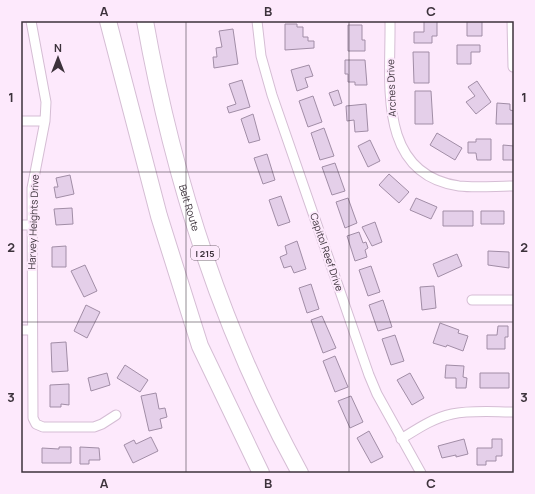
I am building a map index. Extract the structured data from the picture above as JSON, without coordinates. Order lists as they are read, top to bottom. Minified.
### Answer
{"streets":{"highway":["Belt Route","I 215"],"street":["Arches Drive","Harvey Heights Drive","Capitol Reef Drive"]},"north":"top","grid":{"columns":["A","B","C"],"rows":["1","2","3"]}}
